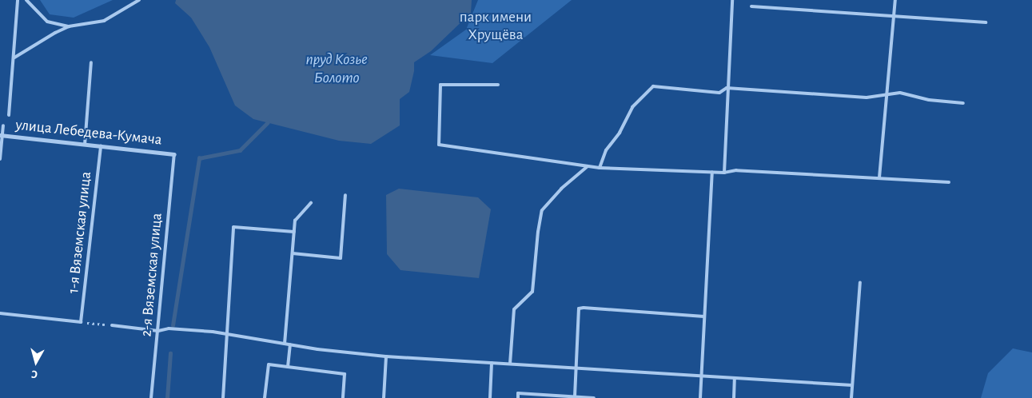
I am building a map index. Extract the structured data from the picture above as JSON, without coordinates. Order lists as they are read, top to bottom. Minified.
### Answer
{"streets":{"street":["улица Лебедева-Кумача"],"lane":["1-я Вяземская улица","2-я Вяземская улица"]},"crossings":[["улица Лебедева-Кумача","1-я Вяземская улица"],["улица Лебедева-Кумача","2-я Вяземская улица"]],"water":["пруд Козье Болото"],"parks":["парк имени Хрущёва"],"north":"bottom"}
